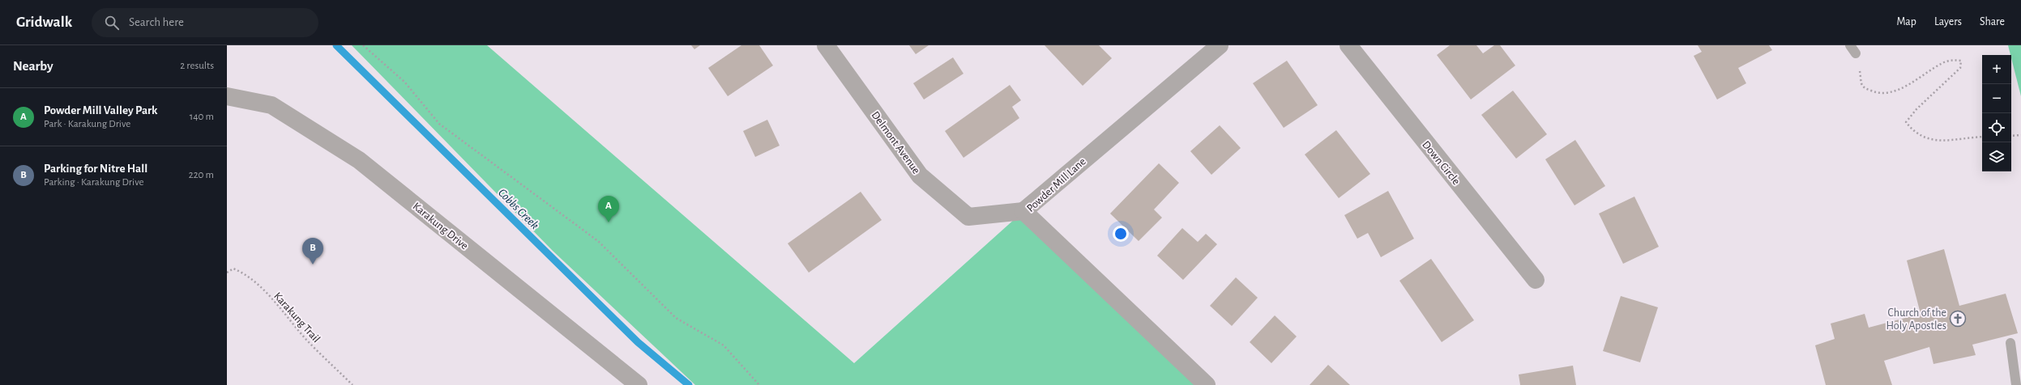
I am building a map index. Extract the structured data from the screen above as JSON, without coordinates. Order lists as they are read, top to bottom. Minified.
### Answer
{"streets":{"street":["Delmont Avenue","Down Circle","Powder Mill Lane","Karakung Drive"],"path":["Karakung Trail"]},"crossings":[["Delmont Avenue","Powder Mill Lane"]],"water":["Cobbs Creek"],"places":{"church":["Church of the Holy Apostles"]},"page":{"header":"Gridwalk","search":"Search here","nav":["Map","Layers","Share"],"heading":["Nearby","2 results"],"map_buttons":["+","−"],"list":[{"mark":"A","name":"Powder Mill Valley Park","note":"Park · Karakung Drive","value":"140 m"},{"mark":"B","name":"Parking for Nitre Hall","note":"Parking · Karakung Drive","value":"220 m"}],"pins":["A","B"]}}
